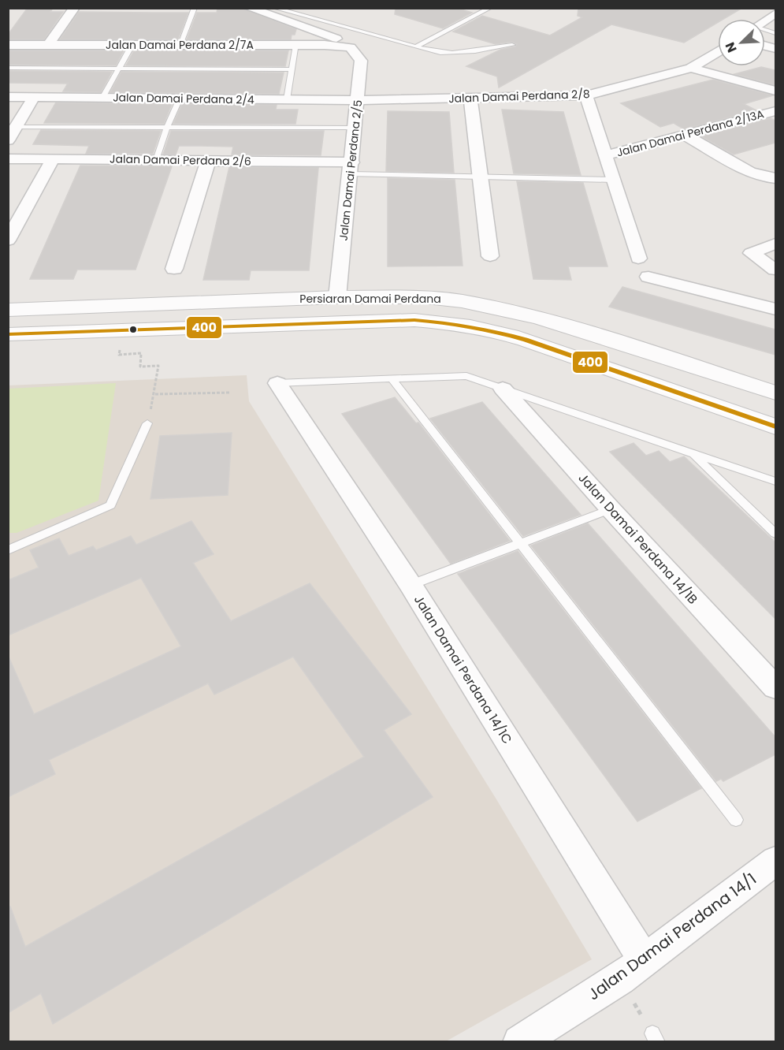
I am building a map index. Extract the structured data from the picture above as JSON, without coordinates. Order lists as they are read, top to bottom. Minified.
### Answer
{"streets":{"main road":["Persiaran Damai Perdana"],"street":["Jalan Damai Perdana 2/7A","Jalan Damai Perdana 2/8","Jalan Damai Perdana 2/4","Jalan Damai Perdana 2/13A","Jalan Damai Perdana 2/6","Jalan Damai Perdana 2/5","Jalan Damai Perdana 14/1B","Jalan Damai Perdana 14/1C","Jalan Damai Perdana 14/1"]},"crossings":[["Jalan Damai Perdana 2/7A","Jalan Damai Perdana 2/5"],["Jalan Damai Perdana 2/8","Jalan Damai Perdana 2/4"],["Jalan Damai Perdana 2/8","Jalan Damai Perdana 2/5"],["Jalan Damai Perdana 2/4","Jalan Damai Perdana 2/5"],["Jalan Damai Perdana 2/6","Jalan Damai Perdana 2/5"],["Jalan Damai Perdana 2/5","Persiaran Damai Perdana"],["Jalan Damai Perdana 14/1C","Jalan Damai Perdana 14/1"]],"lines":["transit line 400"],"north":"bottom left"}
